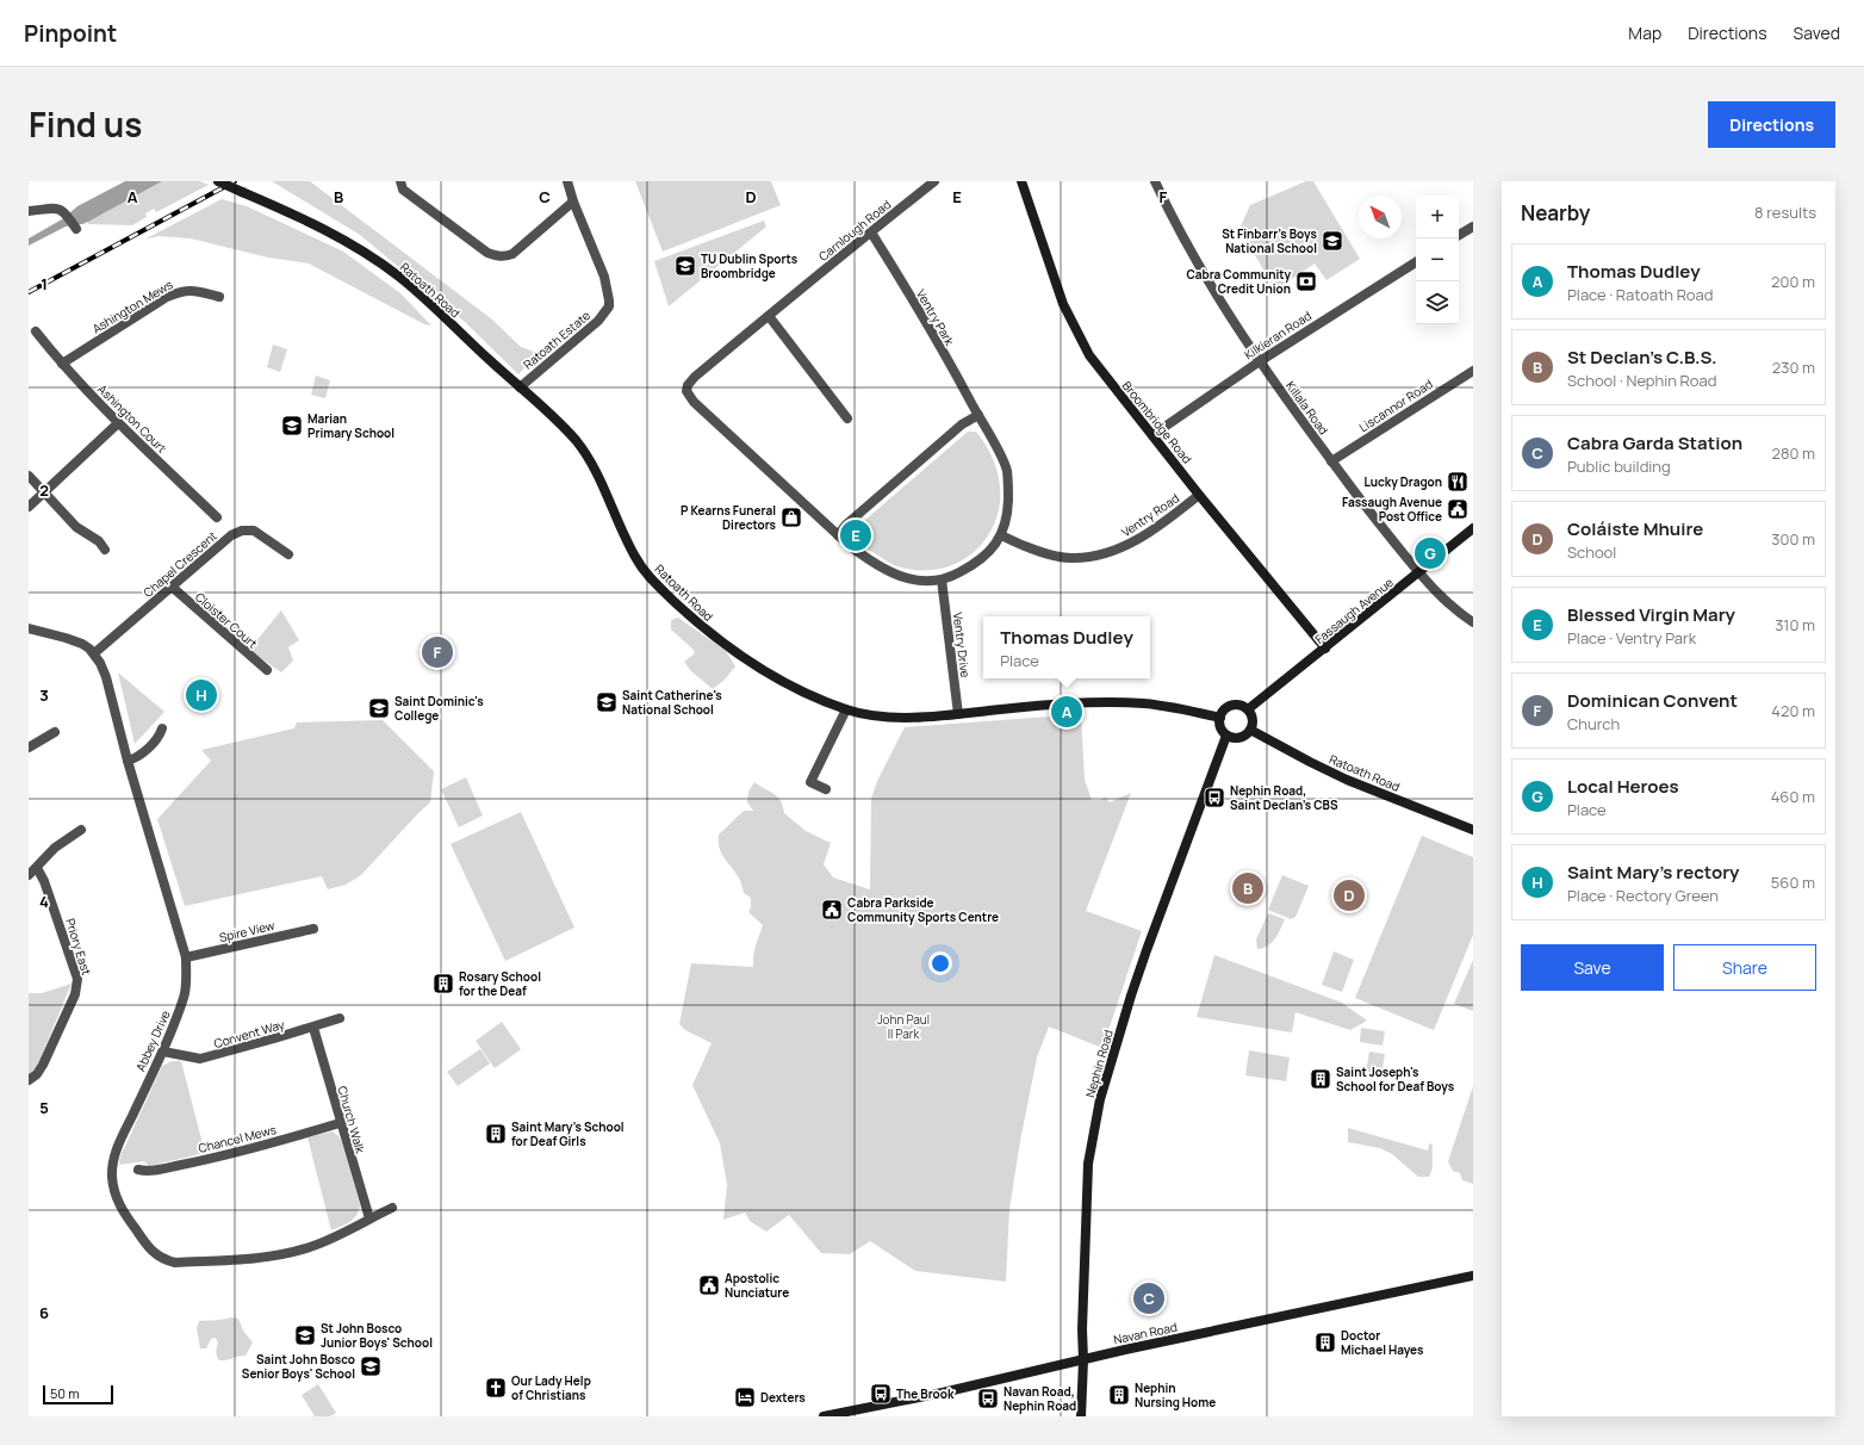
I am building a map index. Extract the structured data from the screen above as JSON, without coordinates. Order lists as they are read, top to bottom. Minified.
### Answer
{"streets":{"main road":["Ratoath Road","Broombridge Road","Fassaugh Avenue","Nephin Road","Navan Road"],"street":["Carnlough Road","Ashington Mews","Ventry Park","Kilkieran Road","Ratoath Estate","Liscannor Road","Killala Road","Ashington Court","Ventry Road","Chapel Crescent","Cloister Court","Ventry Drive","Spire View","Priory East","Convent Way","Abbey Drive","Church Walk","Chancel Mews"]},"crossings":[["Carnlough Road","Ventry Park"],["Ratoath Road","Ratoath Estate"],["Ratoath Road","Fassaugh Avenue"],["Ratoath Road","Ventry Drive"],["Ratoath Road","Nephin Road"],["Ashington Mews","Ashington Court"],["Ventry Park","Ventry Road"],["Ventry Park","Ventry Drive"],["Kilkieran Road","Killala Road"],["Kilkieran Road","Broombridge Road"],["Liscannor Road","Killala Road"],["Killala Road","Fassaugh Avenue"],["Broombridge Road","Ventry Road"],["Broombridge Road","Fassaugh Avenue"],["Chapel Crescent","Cloister Court"],["Chapel Crescent","Abbey Drive"],["Fassaugh Avenue","Nephin Road"],["Spire View","Abbey Drive"],["Convent Way","Abbey Drive"],["Convent Way","Church Walk"],["Abbey Drive","Church Walk"],["Nephin Road","Navan Road"],["Church Walk","Chancel Mews"]],"parks":["John Paul II Park"],"places":{"school or university":["St Finbarr’s Boys National School","TU Dublin Sports Broombridge","Marian Primary School","Saint Catherine's National School","Saint Dominic's College","St John Bosco Junior Boys' School","Saint John Bosco Senior Boys' School"],"bank":["Cabra Community Credit Union"],"restaurant":["Lucky Dragon"],"public building":["Fassaugh Avenue Post Office","Cabra Parkside Community Sports Centre","Apostolic Nunciature"],"shop":["P Kearns Funeral Directors"],"bus stop":["Nephin Road, Saint Declan's CBS","The Brook","Navan Road, Nephin Road"],"building":["Rosary School for the Deaf","Saint Joseph's School for Deaf Boys","Saint Mary's School for Deaf Girls","Doctor Michael Hayes","Nephin Nursing Home"],"church":["Our Lady Help of Christians"],"hotel":["Dexters"]},"scale_bar":"50 m","north":"top left","page":{"header":"Pinpoint","nav":["Map","Directions","Saved"],"title":"Find us","buttons":["Directions",["Save","Share"]],"heading":["Nearby","8 results"],"map_buttons":["+","−"],"list":[{"mark":"A","name":"Thomas Dudley","note":"Place · Ratoath Road","value":"200 m"},{"mark":"B","name":"St Declan's C.B.S.","note":"School · Nephin Road","value":"230 m"},{"mark":"C","name":"Cabra Garda Station","note":"Public building","value":"280 m"},{"mark":"D","name":"Coláiste Mhuire","note":"School","value":"300 m"},{"mark":"E","name":"Blessed Virgin Mary","note":"Place · Ventry Park","value":"310 m"},{"mark":"F","name":"Dominican Convent","note":"Church","value":"420 m"},{"mark":"G","name":"Local Heroes","note":"Place","value":"460 m"},{"mark":"H","name":"Saint Mary's rectory","note":"Place · Rectory Green","value":"560 m"}],"pins":["E","G","F","H","A","B","D","C"],"popup":["Thomas Dudley","Place"],"scale":"50 m"},"grid":{"columns":["A","B","C","D","E","F"],"rows":["1","2","3","4","5","6"]}}
